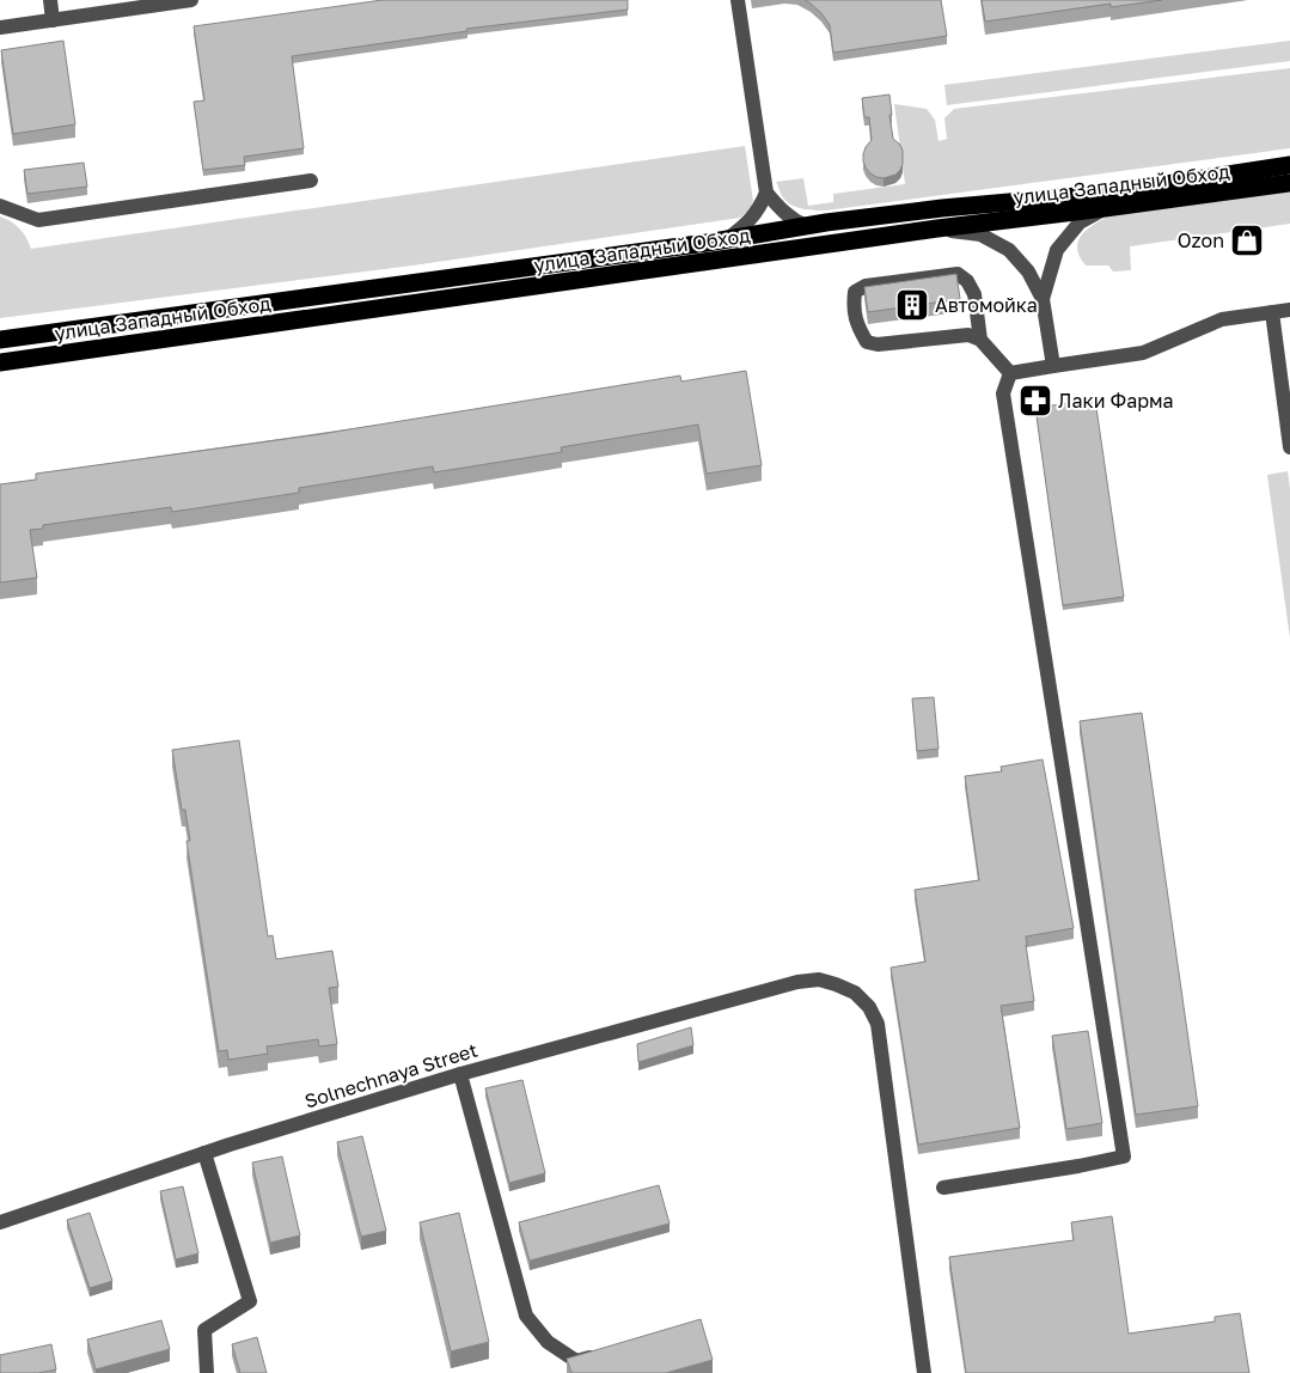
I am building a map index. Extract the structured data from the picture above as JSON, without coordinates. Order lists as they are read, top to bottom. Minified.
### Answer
{"streets":{"highway":["улица Западный Обход"],"street":["Solnechnaya Street"]},"places":{"shop":["Ozon"],"building":["Автомойка"],"pharmacy":["Лаки Фарма"]}}
